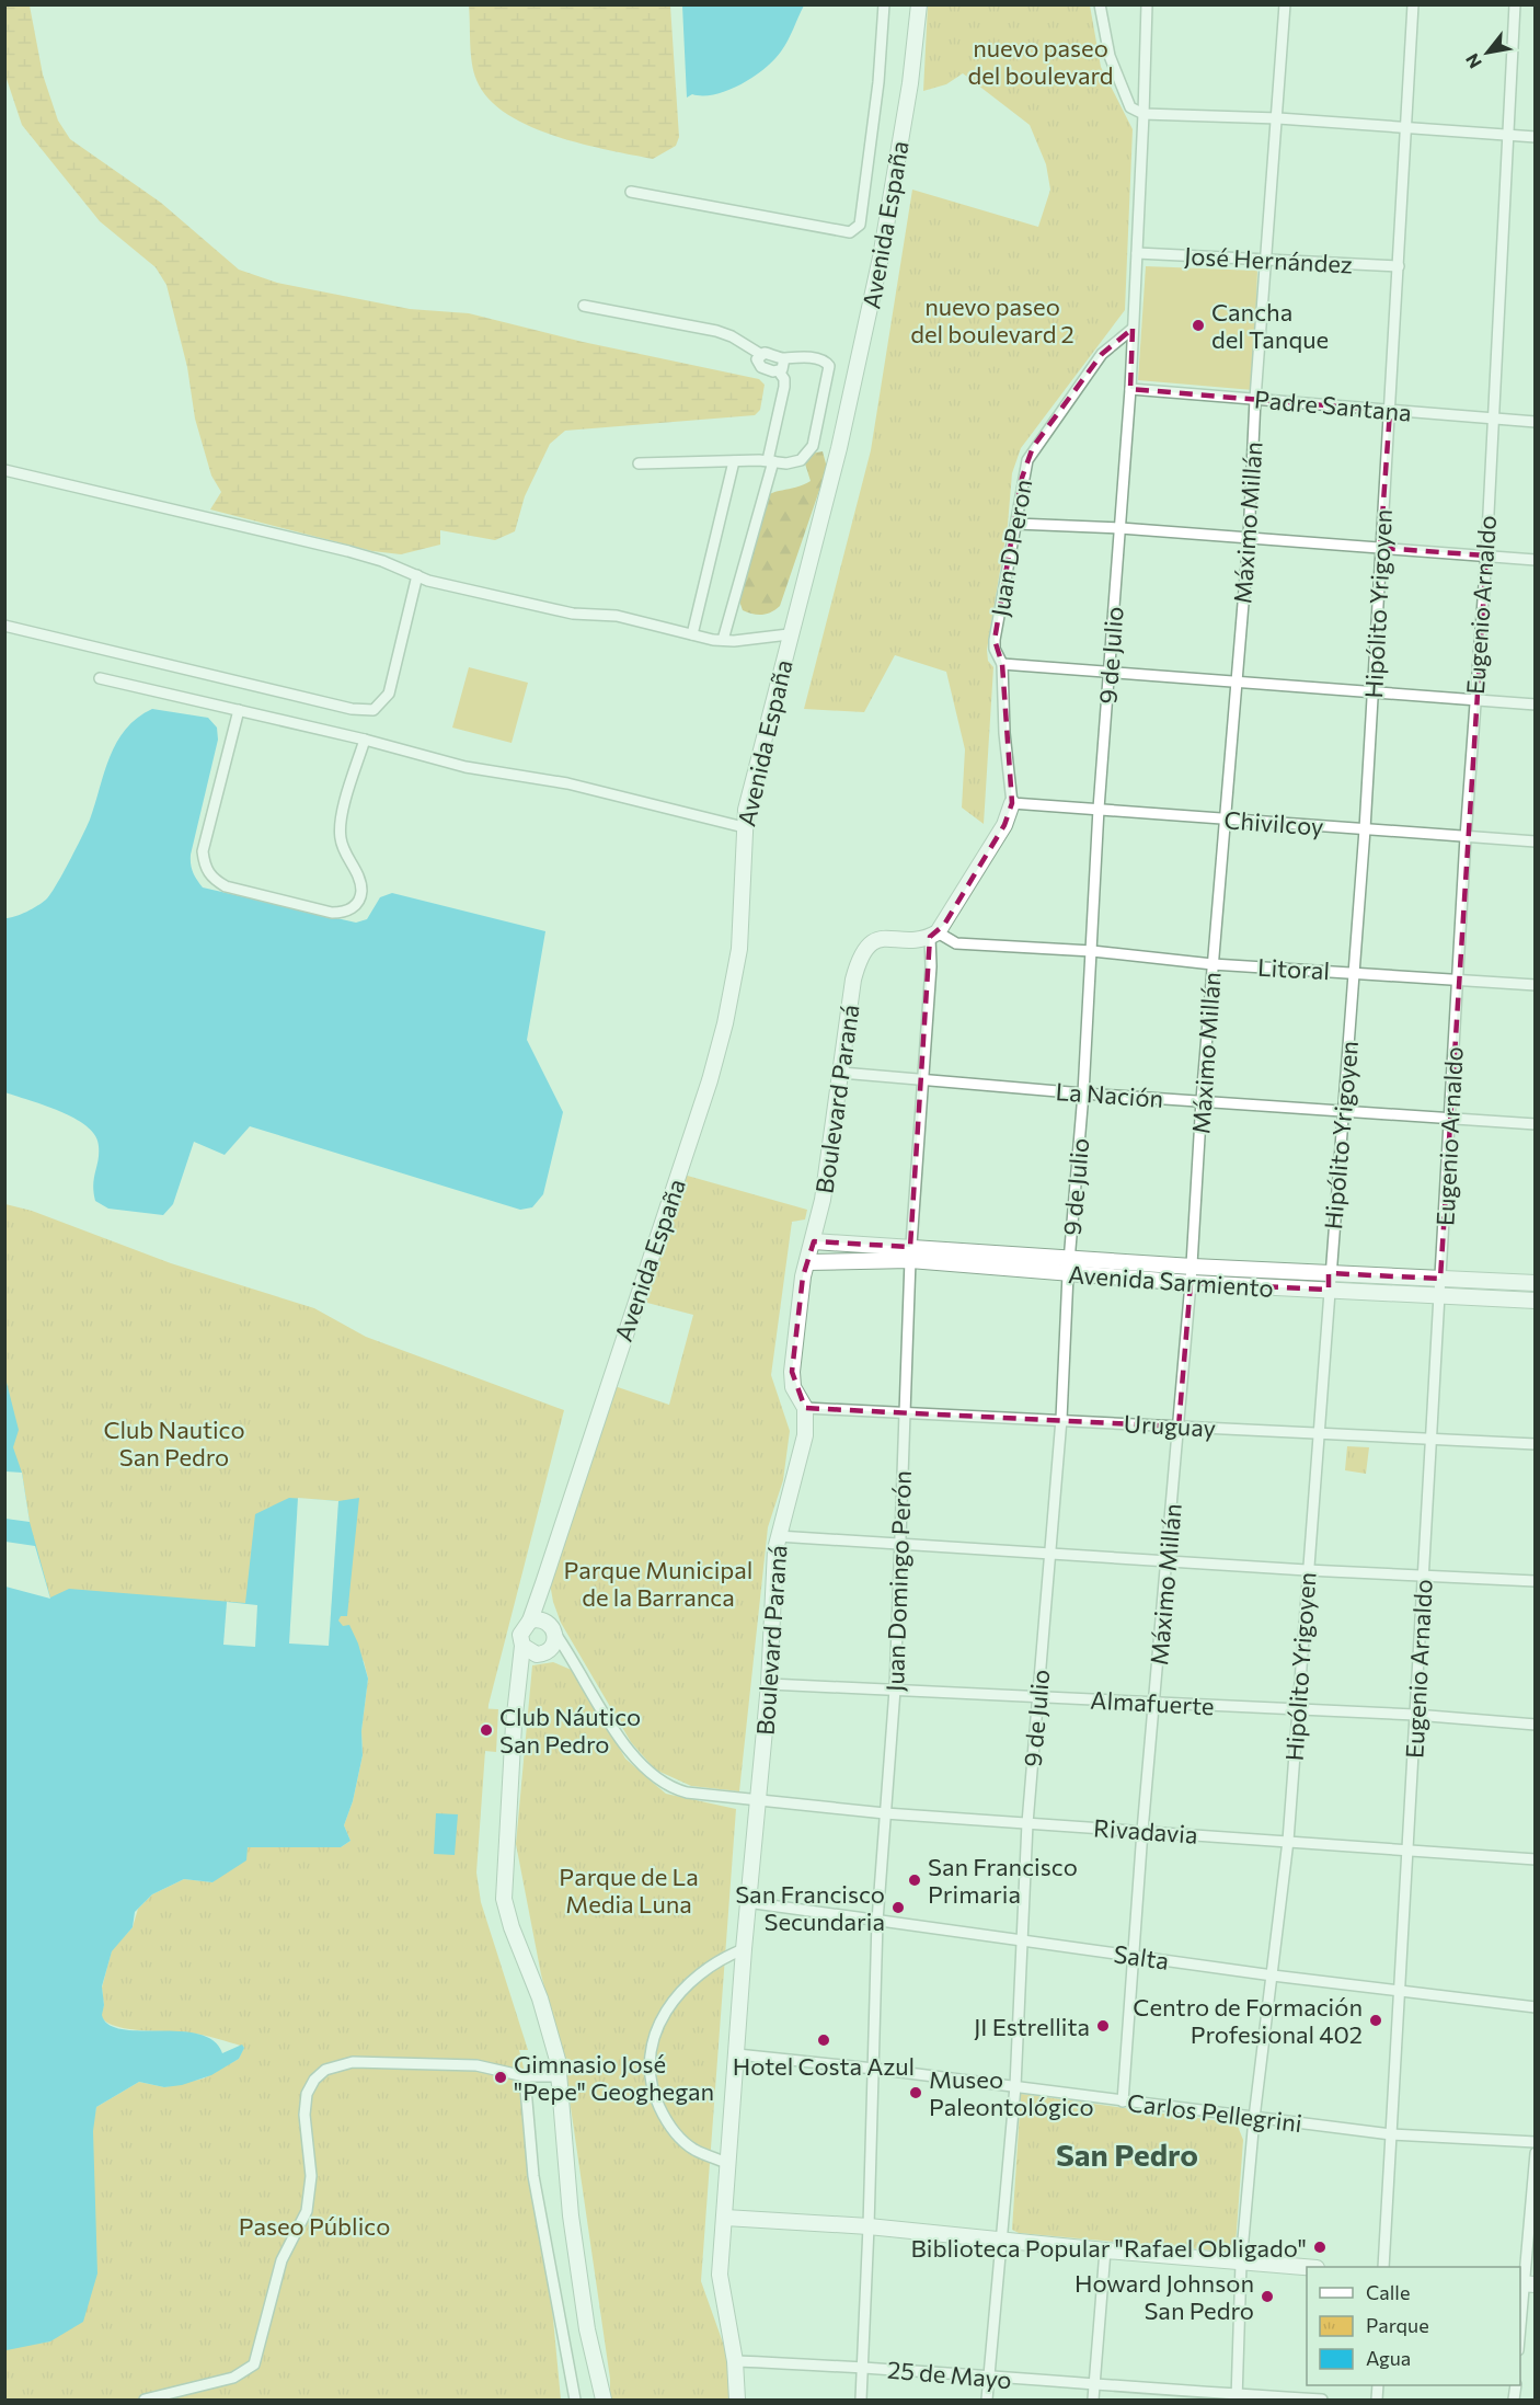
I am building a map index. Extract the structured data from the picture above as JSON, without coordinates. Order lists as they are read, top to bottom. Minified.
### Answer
{"streets":{"main road":["Avenida España","Boulevard Paraná","Avenida Sarmiento"],"street":["José Hernández","Padre Santana","Máximo Millán","Juan D Peron","Hipólito Yrigoyen","Eugenio Arnaldo","9 de Julio","Chivilcoy","Litoral","La Nación","Uruguay","Juan Domingo Perón","Almafuerte","Rivadavia","Salta","Carlos Pellegrini","25 de Mayo"]},"crossings":[["José Hernández","Máximo Millán"],["José Hernández","Hipólito Yrigoyen"],["José Hernández","9 de Julio"],["Padre Santana","Máximo Millán"],["Padre Santana","Hipólito Yrigoyen"],["Padre Santana","Eugenio Arnaldo"],["Padre Santana","9 de Julio"],["Máximo Millán","Chivilcoy"],["Máximo Millán","Litoral"],["Máximo Millán","La Nación"],["Máximo Millán","Avenida Sarmiento"],["Máximo Millán","Uruguay"],["Máximo Millán","Almafuerte"],["Máximo Millán","Rivadavia"],["Máximo Millán","Salta"],["Máximo Millán","Carlos Pellegrini"],["Juan D Peron","9 de Julio"],["Juan D Peron","Chivilcoy"],["Hipólito Yrigoyen","Chivilcoy"],["Hipólito Yrigoyen","Litoral"],["Hipólito Yrigoyen","La Nación"],["Hipólito Yrigoyen","Avenida Sarmiento"],["Hipólito Yrigoyen","Uruguay"],["Hipólito Yrigoyen","Almafuerte"],["Hipólito Yrigoyen","Rivadavia"],["Hipólito Yrigoyen","Salta"],["Hipólito Yrigoyen","Carlos Pellegrini"],["Hipólito Yrigoyen","25 de Mayo"],["Eugenio Arnaldo","Chivilcoy"],["Eugenio Arnaldo","Litoral"],["Eugenio Arnaldo","La Nación"],["Eugenio Arnaldo","Avenida Sarmiento"],["Eugenio Arnaldo","Uruguay"],["Eugenio Arnaldo","Almafuerte"],["Eugenio Arnaldo","Rivadavia"],["Eugenio Arnaldo","Salta"],["Eugenio Arnaldo","Carlos Pellegrini"],["9 de Julio","Chivilcoy"],["9 de Julio","Litoral"],["9 de Julio","La Nación"],["9 de Julio","Avenida Sarmiento"],["9 de Julio","Uruguay"],["9 de Julio","Almafuerte"],["9 de Julio","Rivadavia"],["9 de Julio","Salta"],["9 de Julio","Carlos Pellegrini"],["9 de Julio","25 de Mayo"],["Litoral","Boulevard Paraná"],["Litoral","Juan Domingo Perón"],["La Nación","Boulevard Paraná"],["La Nación","Juan Domingo Perón"],["Boulevard Paraná","Avenida Sarmiento"],["Boulevard Paraná","Uruguay"],["Boulevard Paraná","Juan Domingo Perón"],["Boulevard Paraná","Almafuerte"],["Boulevard Paraná","Rivadavia"],["Boulevard Paraná","Salta"],["Boulevard Paraná","Carlos Pellegrini"],["Boulevard Paraná","25 de Mayo"],["Avenida Sarmiento","Juan Domingo Perón"],["Uruguay","Juan Domingo Perón"],["Juan Domingo Perón","Almafuerte"],["Juan Domingo Perón","Rivadavia"],["Juan Domingo Perón","Salta"],["Juan Domingo Perón","Carlos Pellegrini"],["Juan Domingo Perón","25 de Mayo"]],"districts":["San Pedro"],"parks":["nuevo paseo del boulevard","nuevo paseo del boulevard 2","Club Nautico San Pedro","Parque Municipal de la Barranca","Parque de La Media Luna","Paseo Público"],"places":["Cancha del Tanque","Club Náutico San Pedro","San Francisco Primaria","San Francisco Secundaria","Centro de Formación Profesional 402","JI Estrellita","Hotel Costa Azul","Gimnasio José \"Pepe\" Geoghegan","Museo Paleontológico","Biblioteca Popular \"Rafael Obligado\"","Howard Johnson San Pedro"],"legend":["Calle","Parque","Agua"],"north":"bottom left"}
